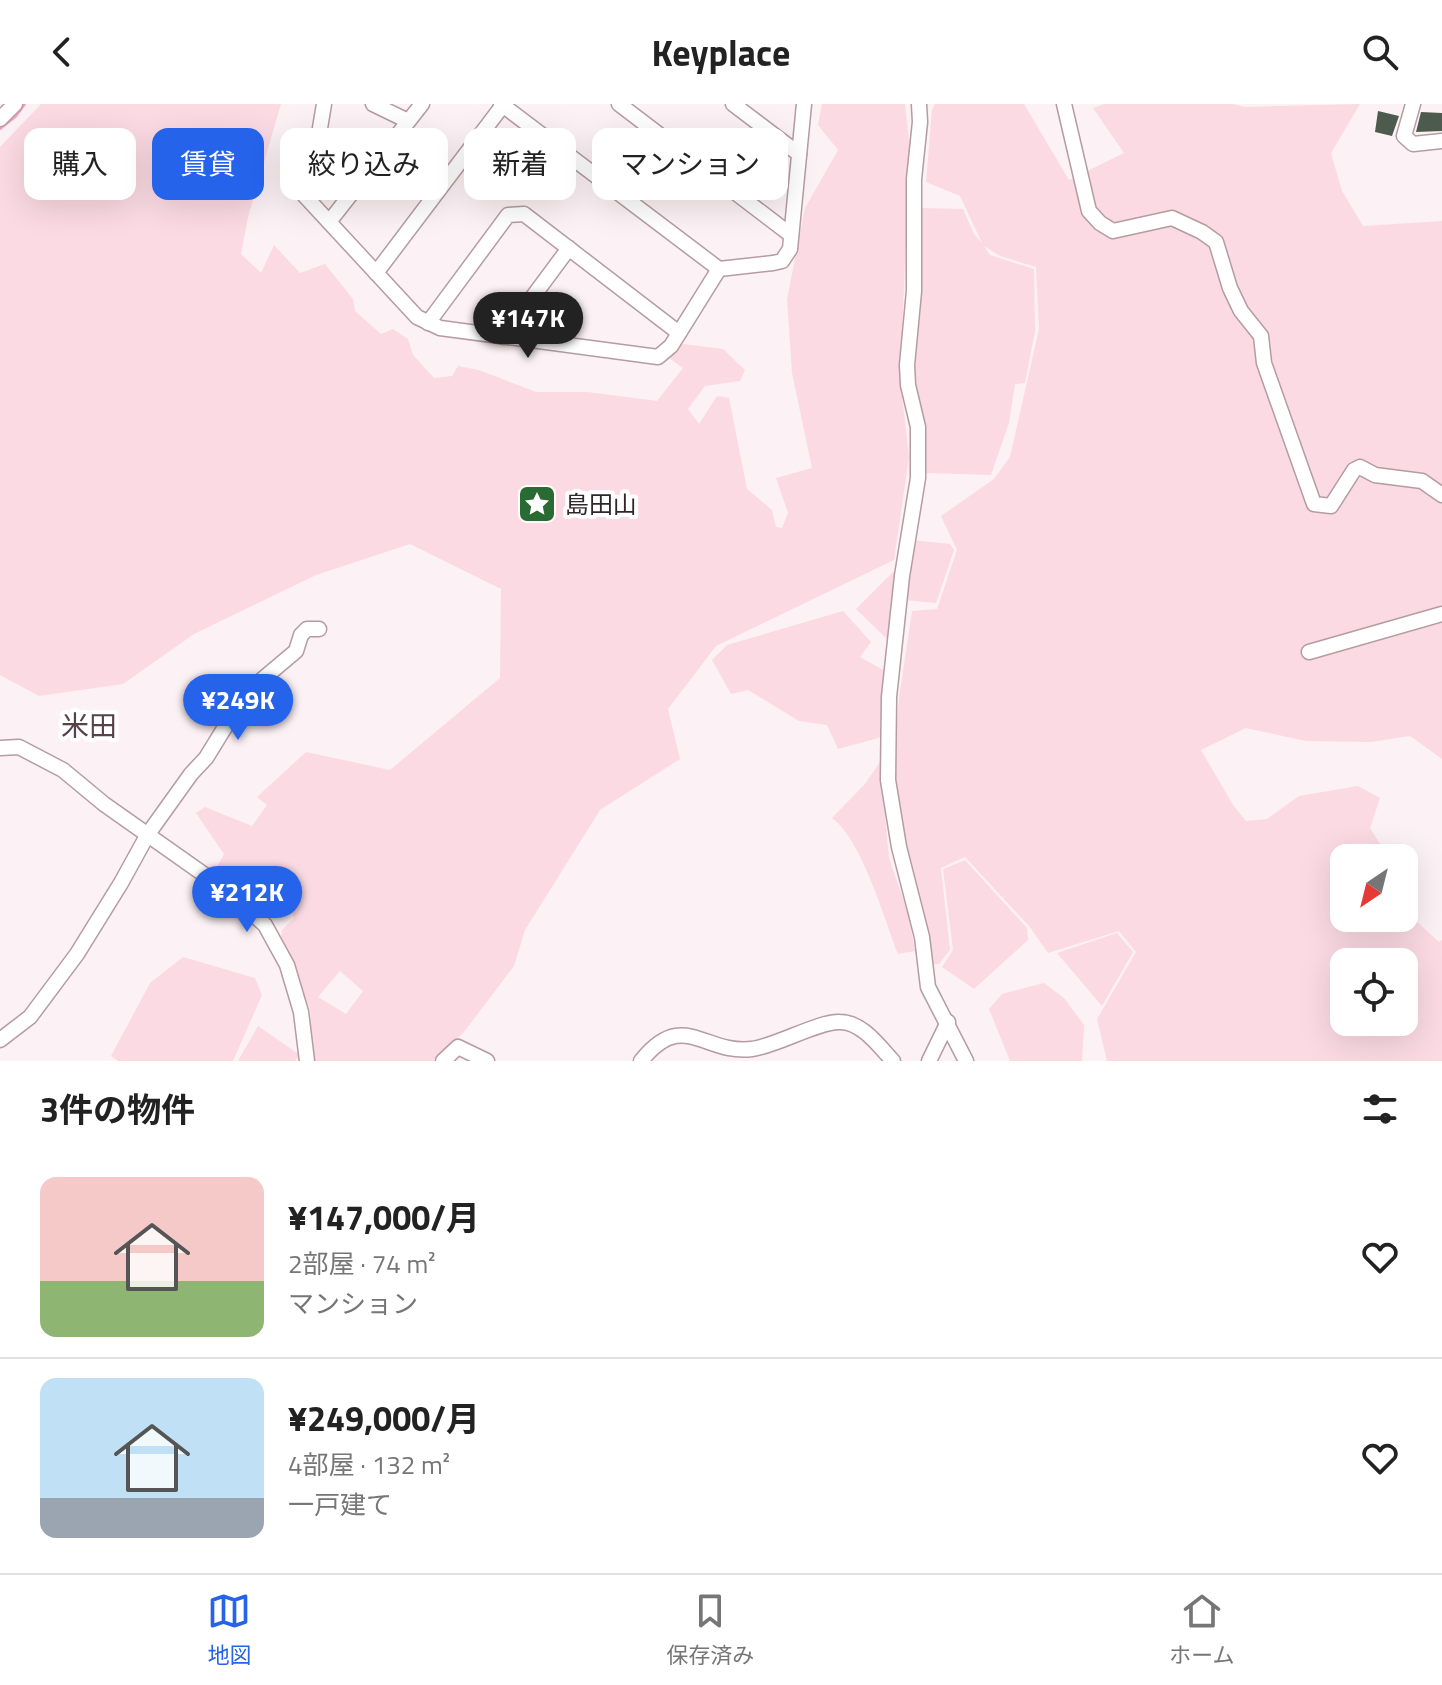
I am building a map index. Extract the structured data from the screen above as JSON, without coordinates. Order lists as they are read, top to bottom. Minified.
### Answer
{"districts":["米田"],"places":{"place":["島田山"]},"north":"bottom left","page":{"header":"Keyplace","chip":["購入","賃貸","絞り込み","新着","マンション"],"price":["¥147K","¥249K","¥212K"],"heading":"3件の物件","list":[{"name":"¥147,000/月","note":"2部屋 · 74 m² · マンション"},{"name":"¥249,000/月","note":"4部屋 · 132 m² · 一戸建て"}],"tabs":["地図","保存済み","ホーム"]}}
